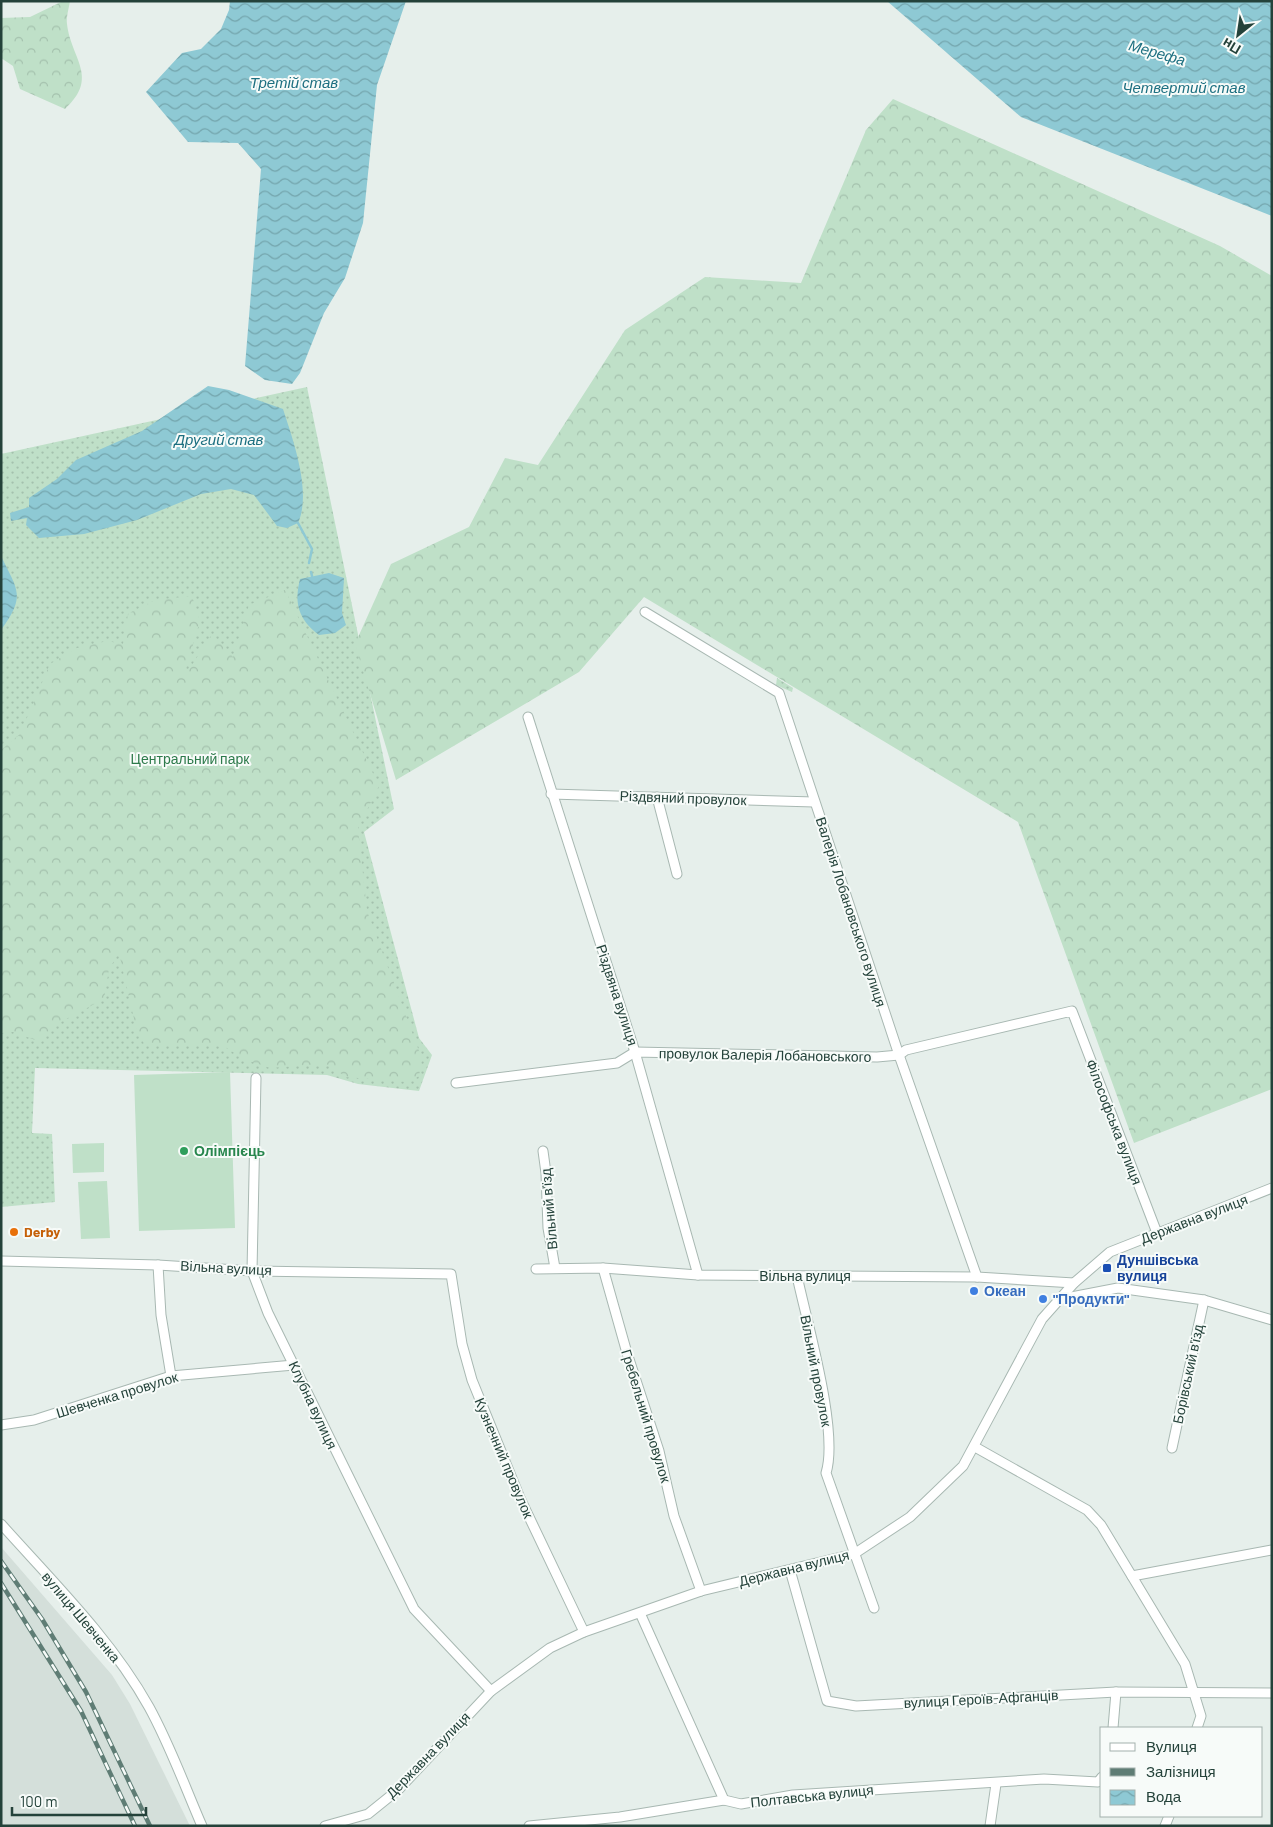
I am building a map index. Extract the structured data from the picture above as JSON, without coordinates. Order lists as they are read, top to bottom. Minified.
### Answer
{"streets":{"street":["Різдвяний провулок","Валерія Лобановського вулиця","Різдвяна вулиця","провулок Валерія Лобановського","Філософська вулиця","Вільний в'їзд","Державна вулиця","Вільна вулиця","Вільний провулок","Борівський в'їзд","Шевченка провулок","Клубна вулиця","Гребельний провулок","Кузнечний провулок","вулиця Шевченка","вулиця Героїв-Афганців","Полтавська вулиця"]},"crossings":[["Різдвяний провулок","Валерія Лобановського вулиця"],["Різдвяний провулок","Різдвяна вулиця"],["Валерія Лобановського вулиця","провулок Валерія Лобановського"],["Валерія Лобановського вулиця","Вільна вулиця"],["Різдвяна вулиця","провулок Валерія Лобановського"],["Різдвяна вулиця","Вільна вулиця"],["провулок Валерія Лобановського","Філософська вулиця"],["Філософська вулиця","Державна вулиця"],["Вільний в'їзд","Вільна вулиця"],["Державна вулиця","Вільна вулиця"],["Державна вулиця","Вільний провулок"],["Державна вулиця","Клубна вулиця"],["Державна вулиця","Гребельний провулок"],["Державна вулиця","Кузнечний провулок"],["Державна вулиця","вулиця Героїв-Афганців"],["Вільна вулиця","Вільний провулок"],["Вільна вулиця","Клубна вулиця"],["Вільна вулиця","Гребельний провулок"],["Вільна вулиця","Кузнечний провулок"],["Шевченка провулок","Клубна вулиця"]],"water":["Мерефа","Третій став","Четвертий став","Другий став"],"parks":["Центральний парк"],"places":{"other":["Олімпієць","Derby","Океан","\"Продукти\""],"transit":["Дуншівська вулиця"]},"legend":["Вулиця","Залізниця","Вода"],"scale_bar":"100 m","north":"bottom left"}
